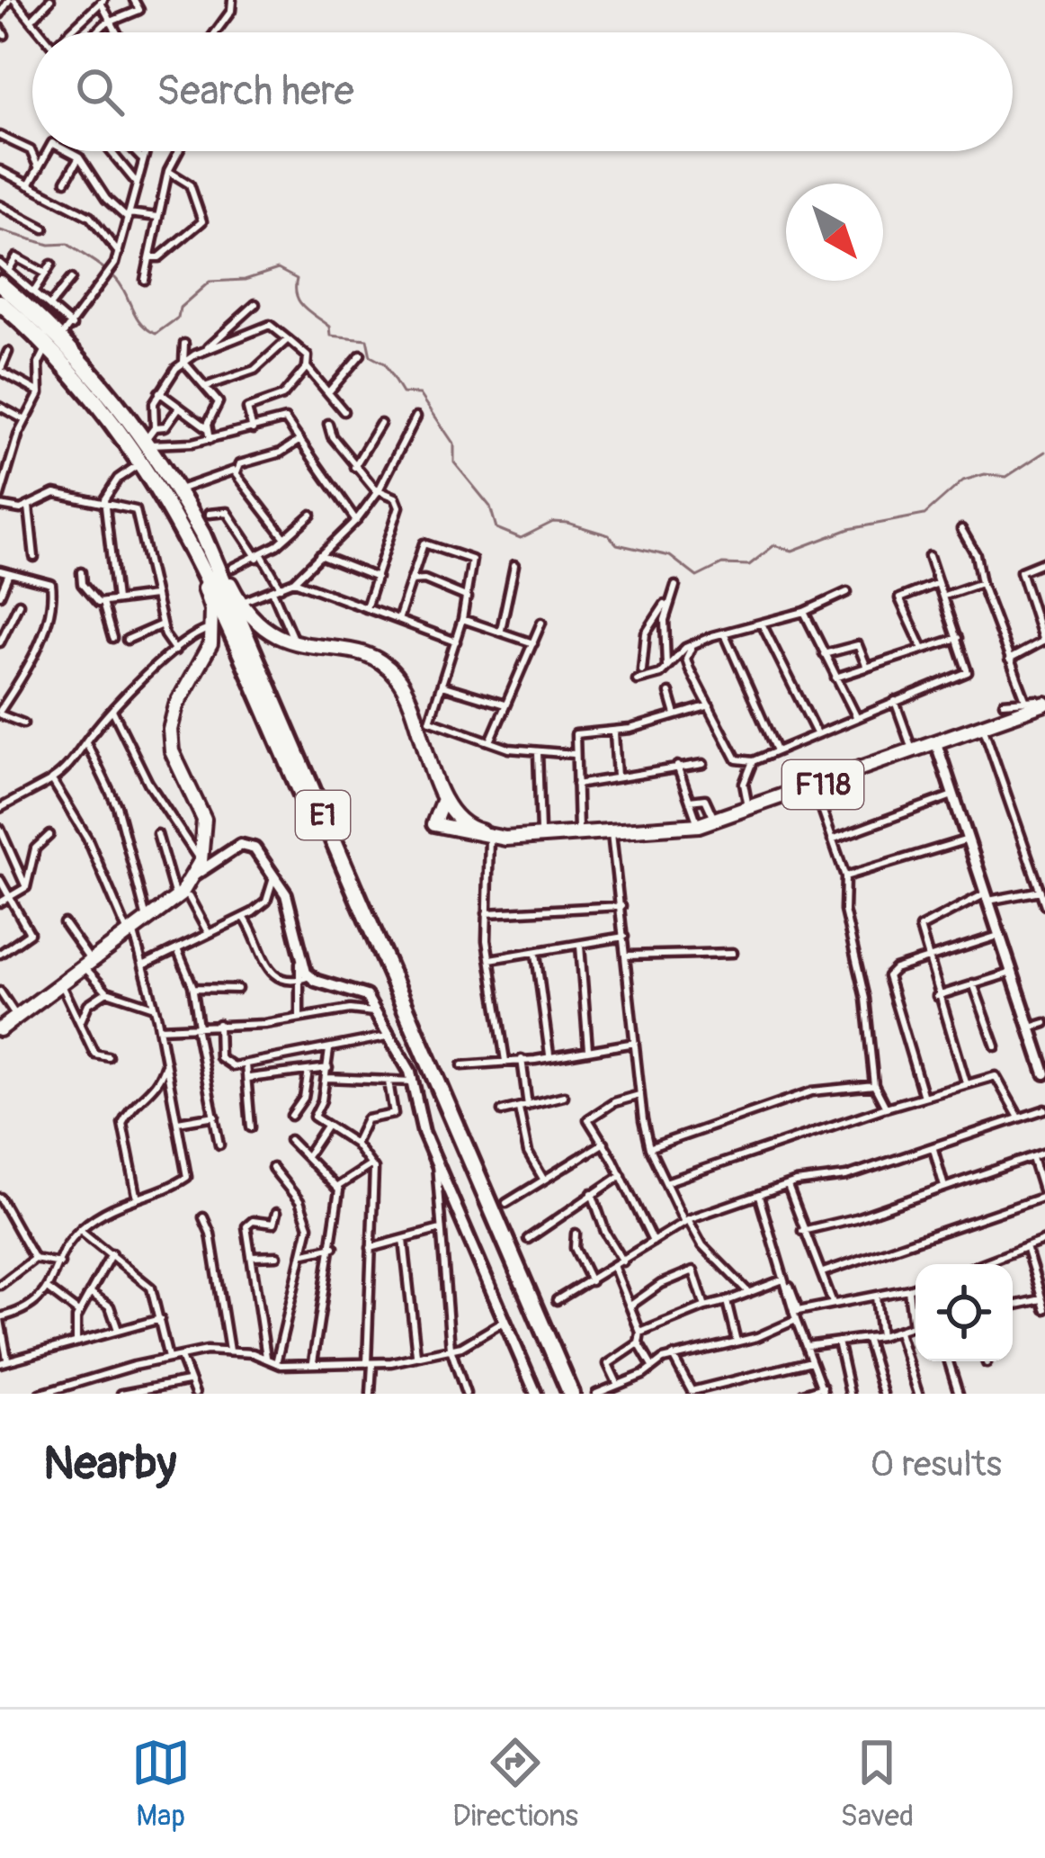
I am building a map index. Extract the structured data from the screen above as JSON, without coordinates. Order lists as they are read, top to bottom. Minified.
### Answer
{"streets":{"highway":["E1"],"main road":["F118"]},"crossings":[["F118","E1"]],"north":"bottom right","page":{"search":"Search here","heading":["Nearby","0 results"],"nav":["Map","Directions","Saved"]}}
